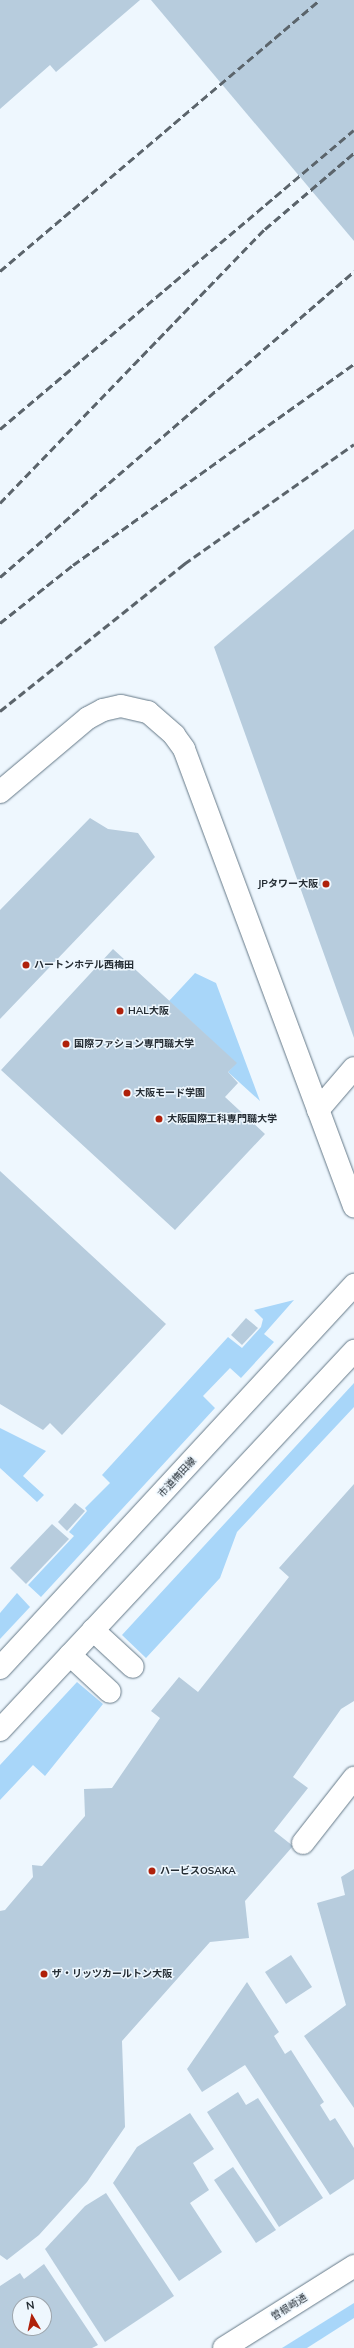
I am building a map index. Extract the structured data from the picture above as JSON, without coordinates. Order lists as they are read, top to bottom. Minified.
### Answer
{"streets":{"main road":["市道梅田線","曽根崎通"]},"places":["JPタワー大阪","ハートンホテル西梅田","HAL大阪","国際ファション専門職大学","大阪モード学園","大阪国際工科専門職大学","ハービスOSAKA","ザ・リッツカールトン大阪"],"north":"top"}
